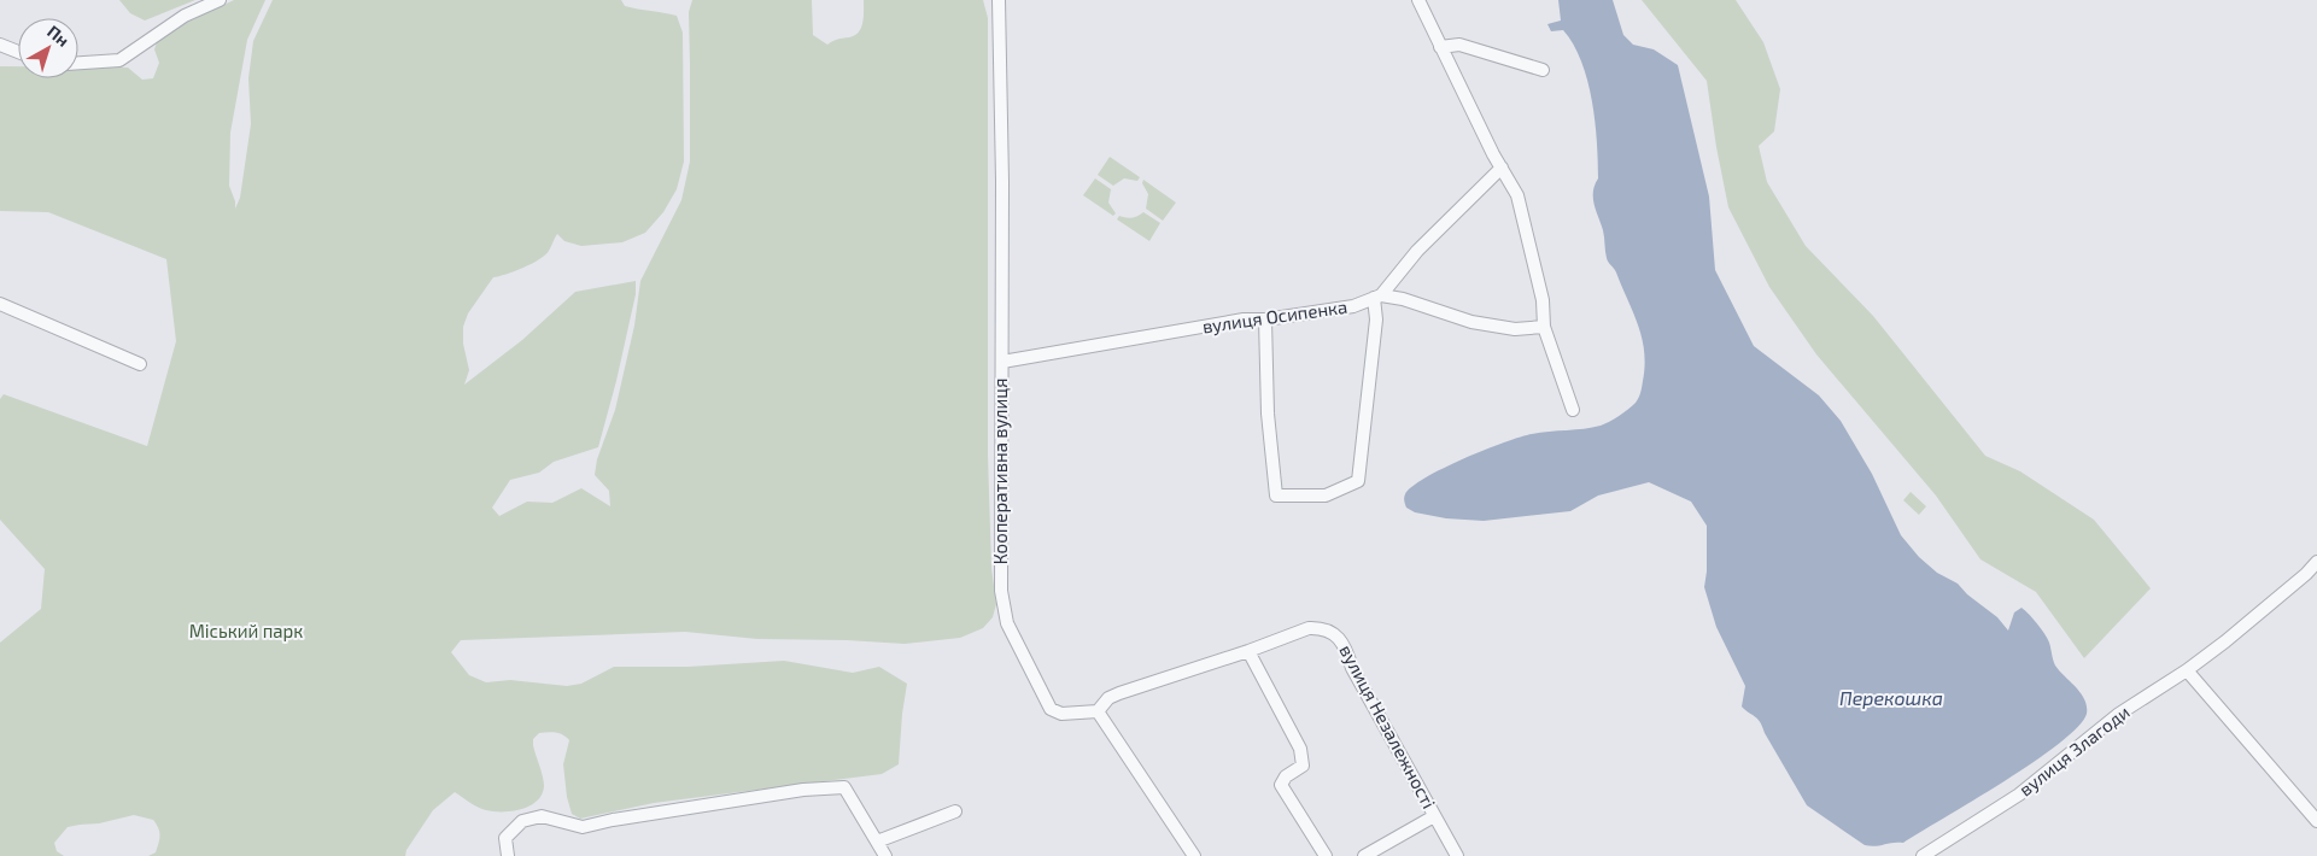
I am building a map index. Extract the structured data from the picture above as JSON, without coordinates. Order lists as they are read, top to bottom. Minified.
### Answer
{"streets":{"street":["вулиця Осипенка","Кооперативна вулиця","вулиця Незалежності","вулиця Злагоди"]},"crossings":[["вулиця Осипенка","Кооперативна вулиця"],["Кооперативна вулиця","вулиця Незалежності"]],"water":["Перекошка"],"parks":["Міський парк"],"north":"top right"}
